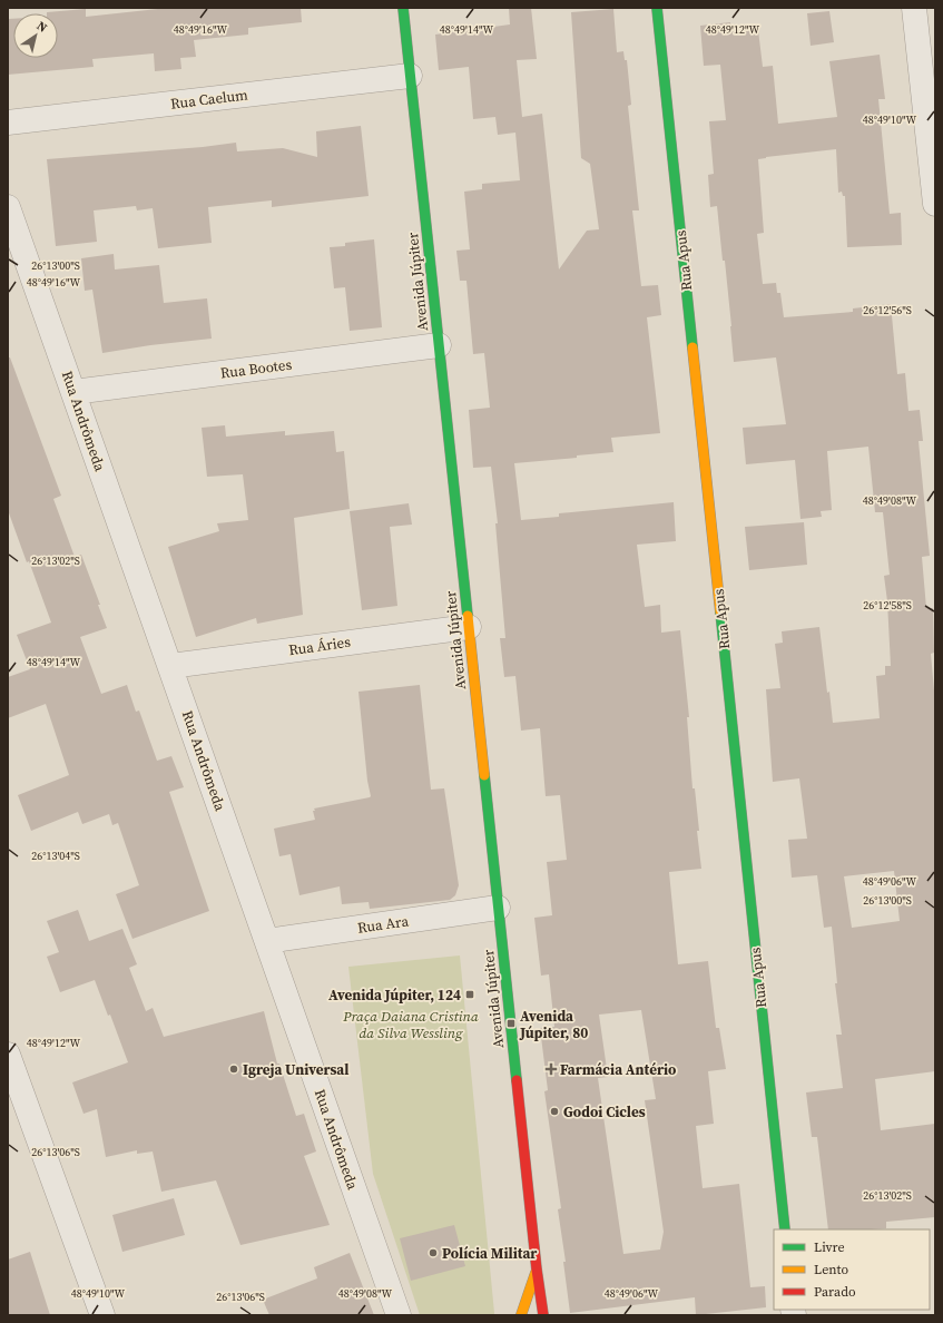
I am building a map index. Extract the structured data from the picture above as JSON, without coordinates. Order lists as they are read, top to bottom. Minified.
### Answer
{"streets":{"main road":["Rua Apus","Avenida Júpiter"],"street":["Rua Caelum","Rua Bootes","Rua Andrômeda","Rua Áries","Rua Ara"]},"crossings":[["Rua Caelum","Avenida Júpiter"],["Avenida Júpiter","Rua Bootes"],["Avenida Júpiter","Rua Áries"],["Avenida Júpiter","Rua Ara"],["Rua Bootes","Rua Andrômeda"],["Rua Andrômeda","Rua Áries"],["Rua Andrômeda","Rua Ara"]],"parks":["Praça Daiana Cristina da Silva Wessling"],"places":{"transit":["Avenida Júpiter, 124","Avenida Júpiter, 80"],"other":["Igreja Universal","Godoi Cicles","Polícia Militar"],"health":["Farmácia Antério"]},"legend":["Livre","Lento","Parado"],"north":"top right","coordinates":["48°49'16\"W","48°49'14\"W","48°49'12\"W","48°49'10\"W","26°13'00\"S","26°12'56\"S","48°49'08\"W","26°13'02\"S","26°12'58\"S","26°13'04\"S","48°49'06\"W","26°13'06\"S"]}
